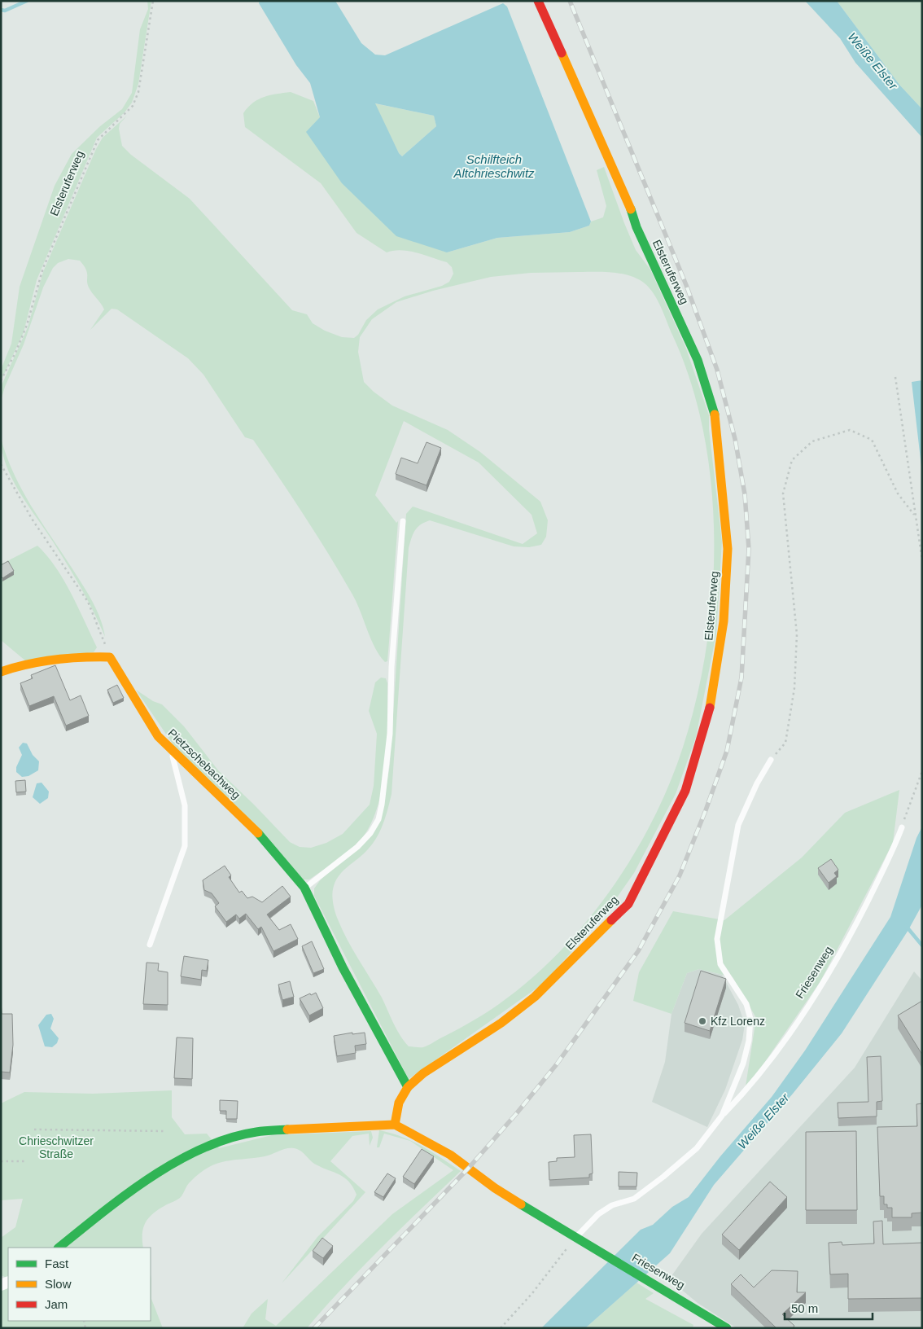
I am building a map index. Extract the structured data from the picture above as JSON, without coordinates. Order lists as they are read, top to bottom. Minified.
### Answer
{"streets":{"street":["Elsteruferweg","Pietzschebachweg","Friesenweg"]},"crossings":[["Elsteruferweg","Pietzschebachweg"],["Elsteruferweg","Friesenweg"]],"water":["Weiße Elster","Schilfteich Altchrieschwitz"],"parks":["Chrieschwitzer Straße"],"places":["Kfz Lorenz"],"legend":["Fast","Slow","Jam"],"scale_bar":"50 m"}
